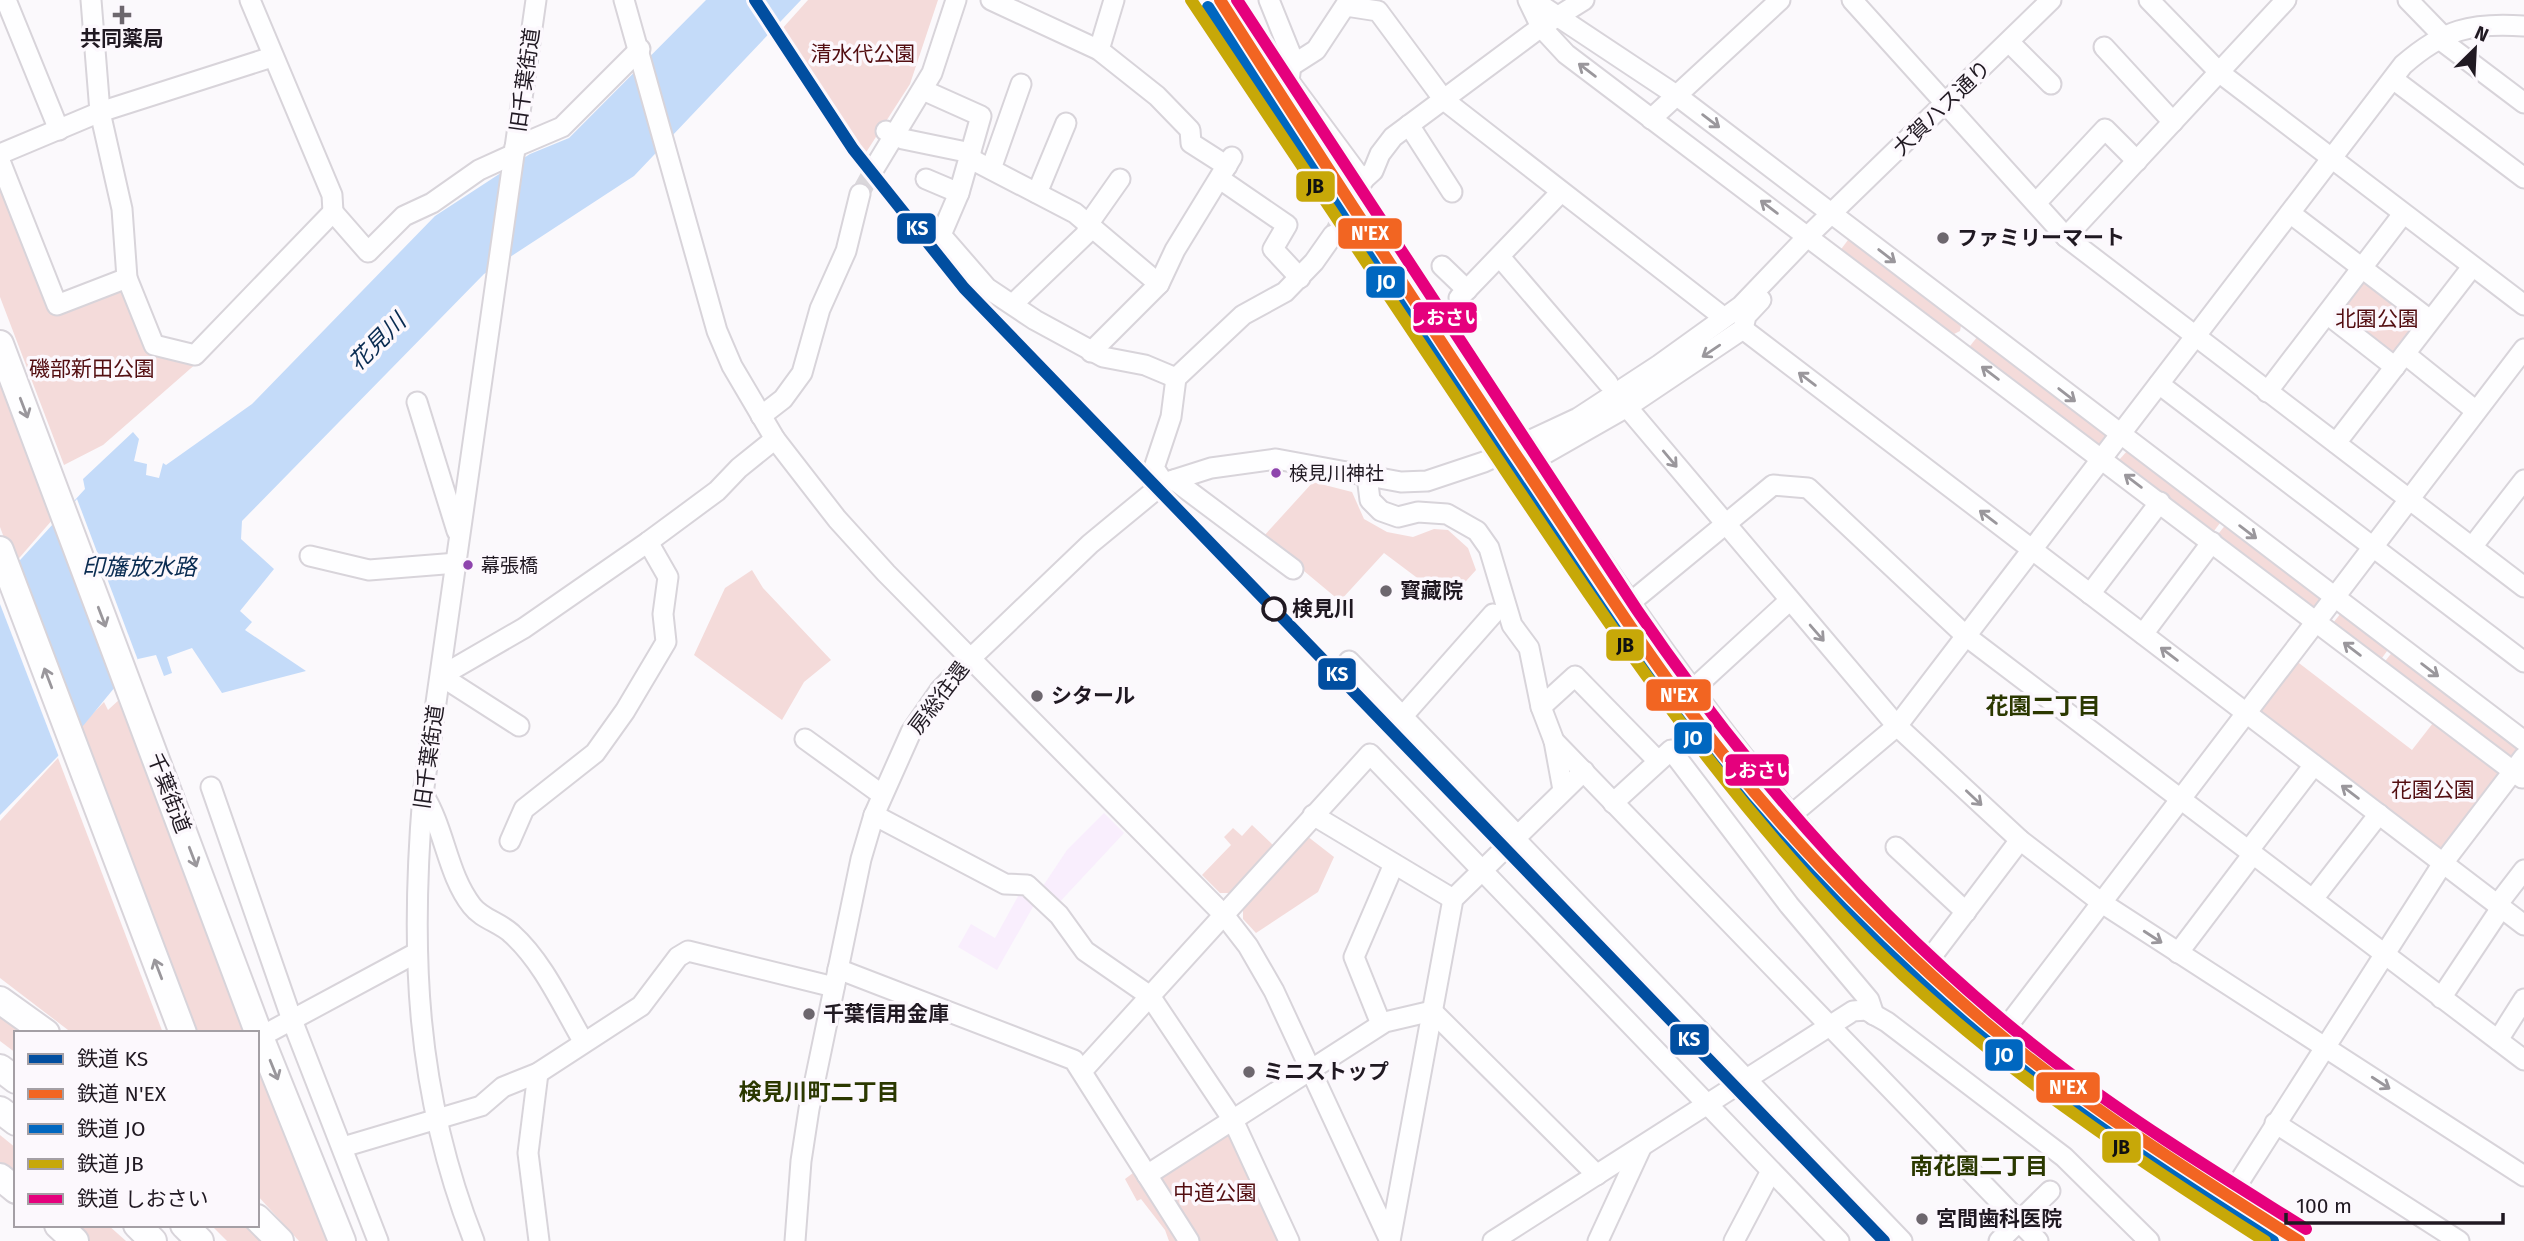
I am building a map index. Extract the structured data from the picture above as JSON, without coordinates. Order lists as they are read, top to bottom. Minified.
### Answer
{"streets":{"highway":["千葉街道"],"street":["旧千葉街道","大賀ハス通り","房総往還"]},"districts":["花園二丁目","検見川町二丁目","南花園二丁目"],"water":["花見川","印旛放水路"],"parks":["清水代公園","北園公園","磯部新田公園","花園公園","中道公園"],"places":{"health":["共同薬局"],"other":["ファミリーマート","検見川神社","幕張橋","寳藏院","検見川","シタール","千葉信用金庫","ミニストップ","宮間歯科医院"]},"lines":["rail line KS","rail line N'EX","rail line JB","rail line しおさい","rail line JO"],"legend":["鉄道 KS","鉄道 N'EX","鉄道 JO","鉄道 JB","鉄道 しおさい"],"scale_bar":"100 m","north":"top right"}
